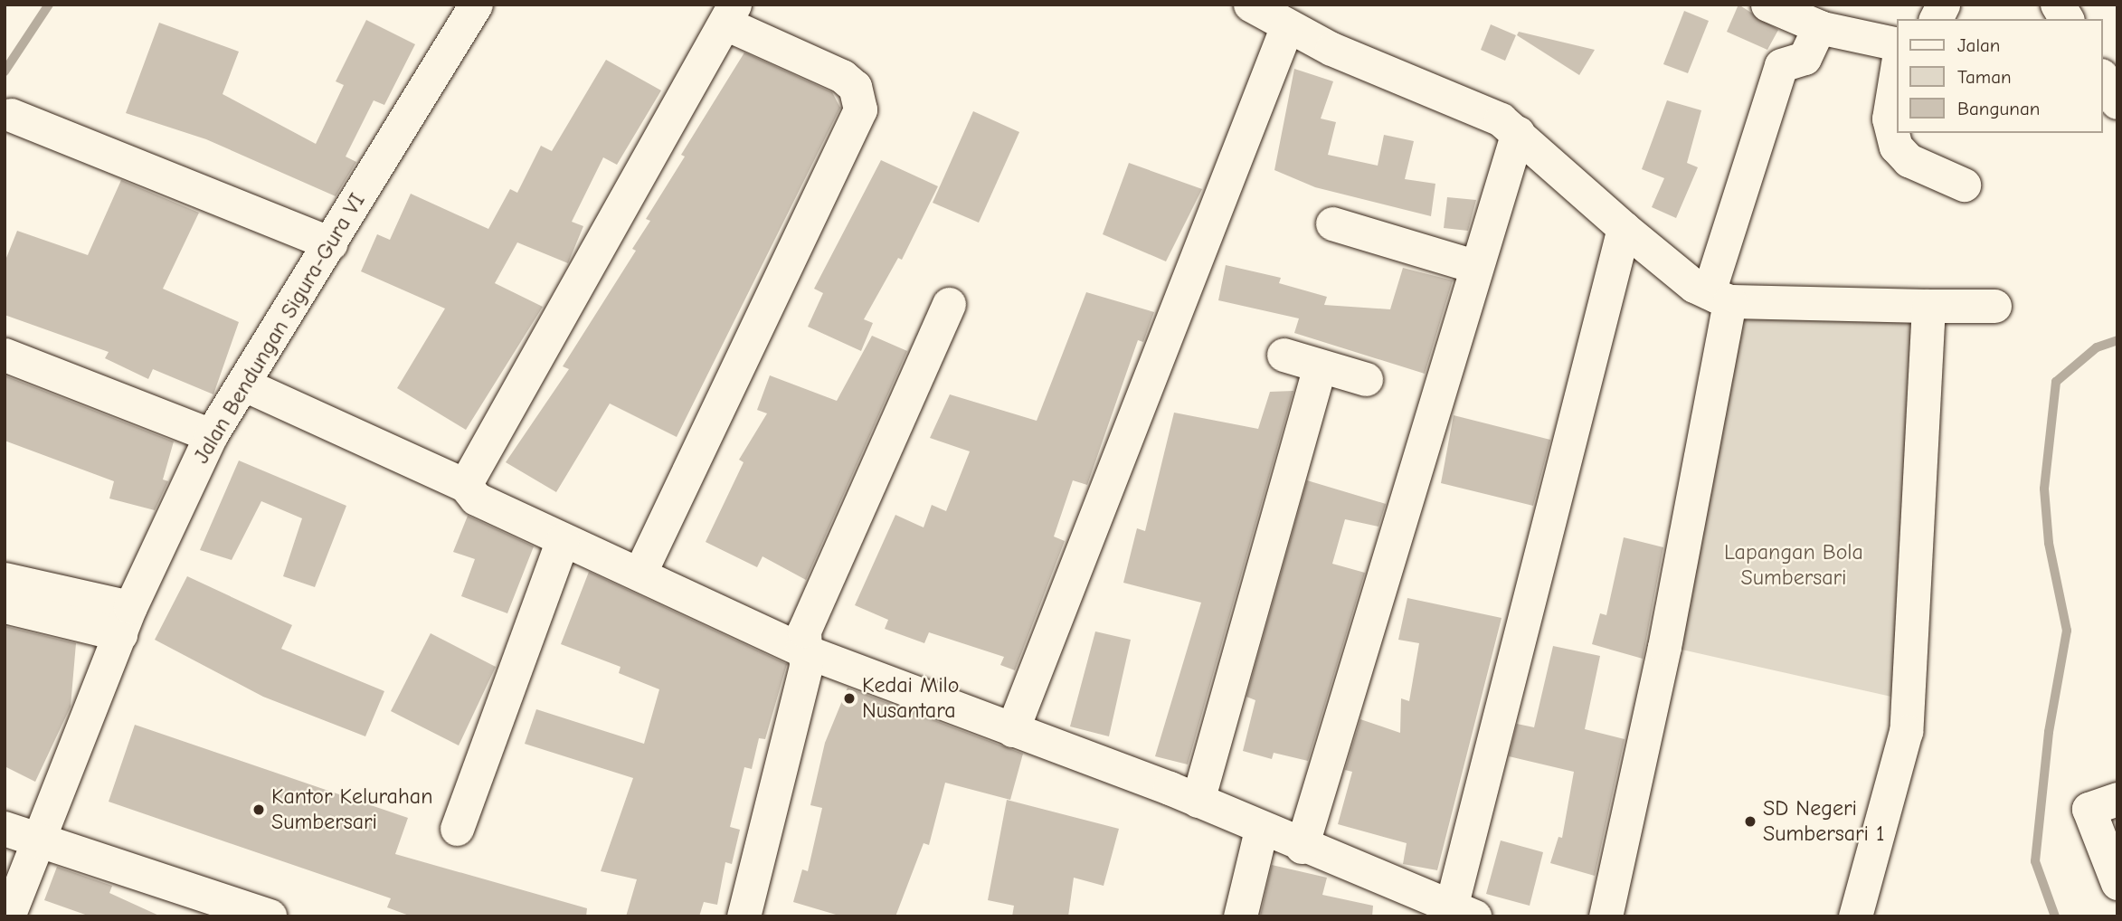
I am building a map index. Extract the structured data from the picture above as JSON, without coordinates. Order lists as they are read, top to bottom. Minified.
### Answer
{"streets":{"street":["Jalan Bendungan Sigura-Gura VI"]},"parks":["Lapangan Bola Sumbersari"],"places":["Kedai Milo Nusantara","Kantor Kelurahan Sumbersari","SD Negeri Sumbersari 1"],"legend":["Jalan","Taman","Bangunan"]}
